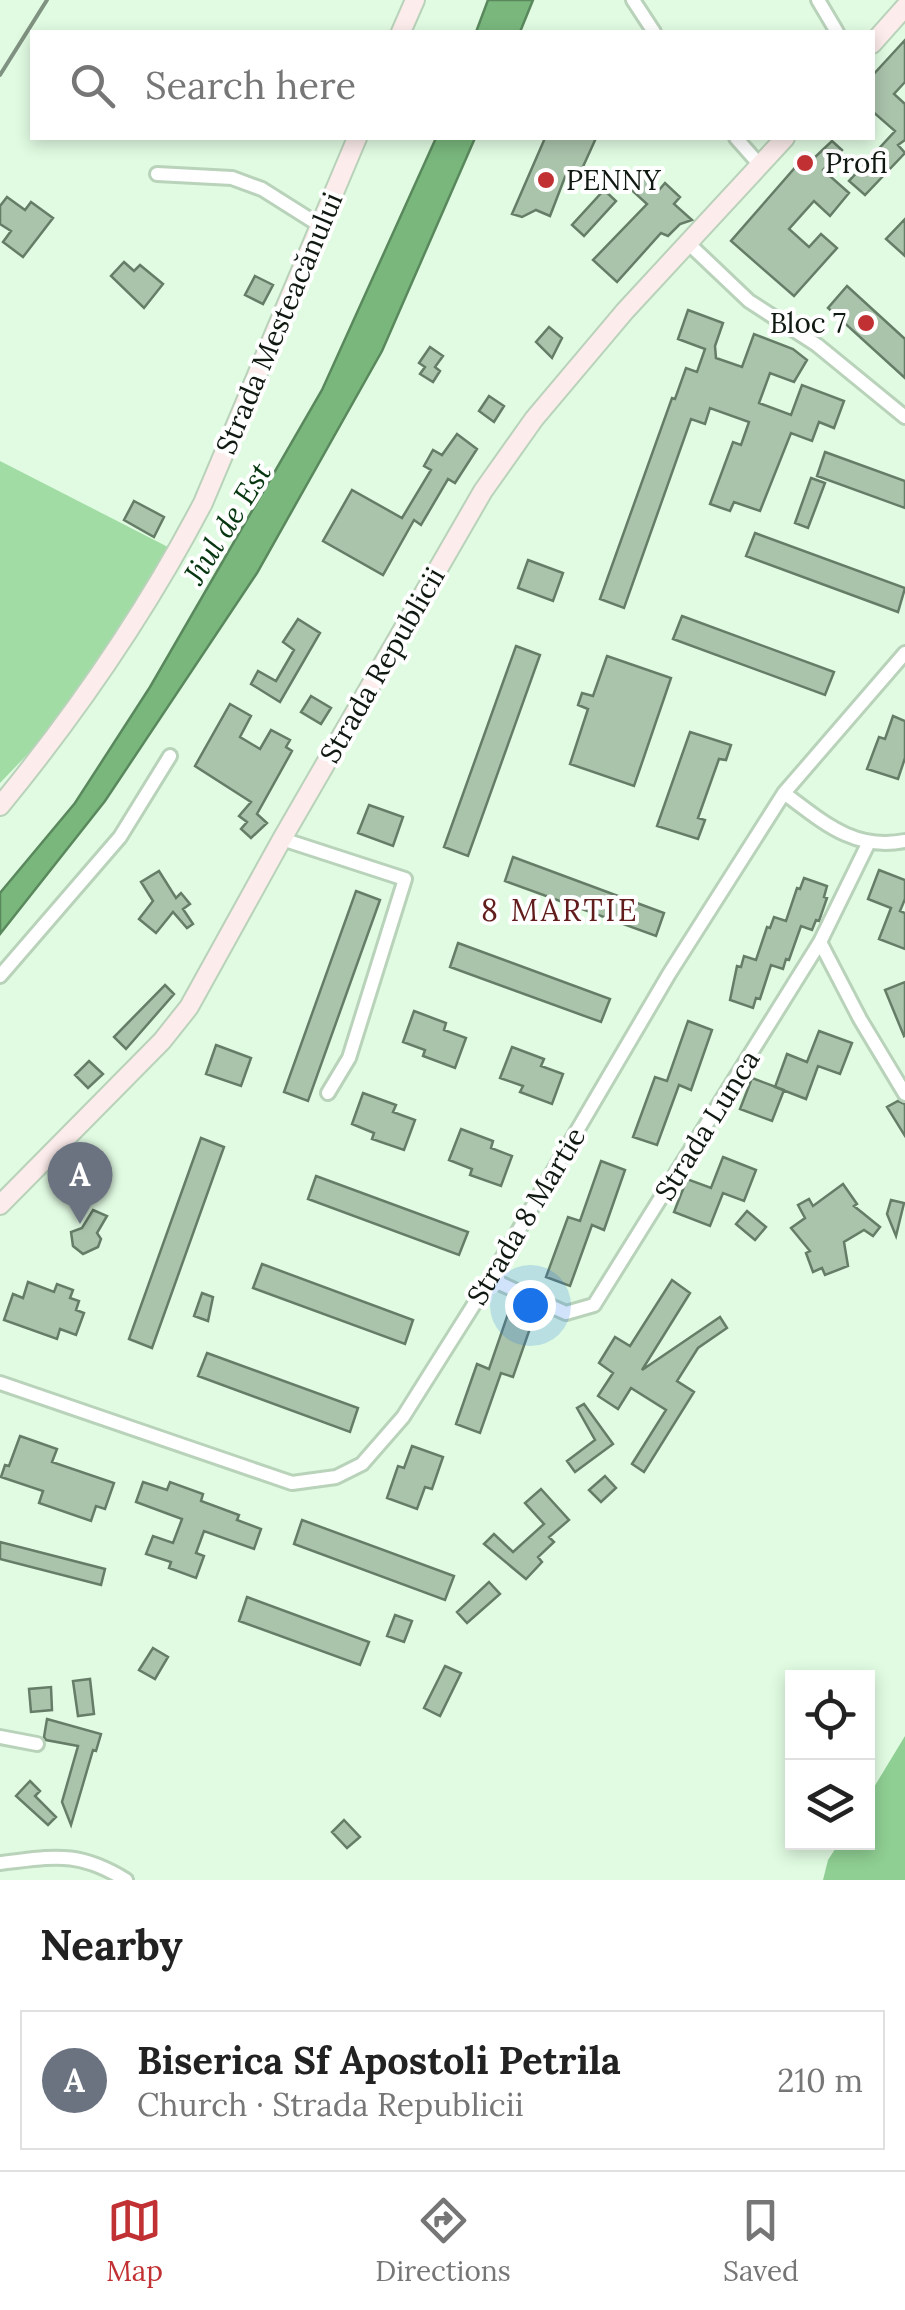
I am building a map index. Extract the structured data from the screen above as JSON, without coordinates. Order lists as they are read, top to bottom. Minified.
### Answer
{"streets":{"main road":["Strada Mesteacănului","Strada Republicii"],"street":["Strada Lunca","Strada 8 Martie"]},"crossings":[["Strada Lunca","Strada 8 Martie"]],"districts":["8 MARTIE"],"water":["Jiul de Est"],"places":["Profi","PENNY","Bloc 7"],"page":{"search":"Search here","pins":"A","heading":"Nearby","list":[{"mark":"A","name":"Biserica Sf Apostoli Petrila","note":"Church · Strada Republicii","value":"210 m"}],"nav":["Map","Directions","Saved"]}}
